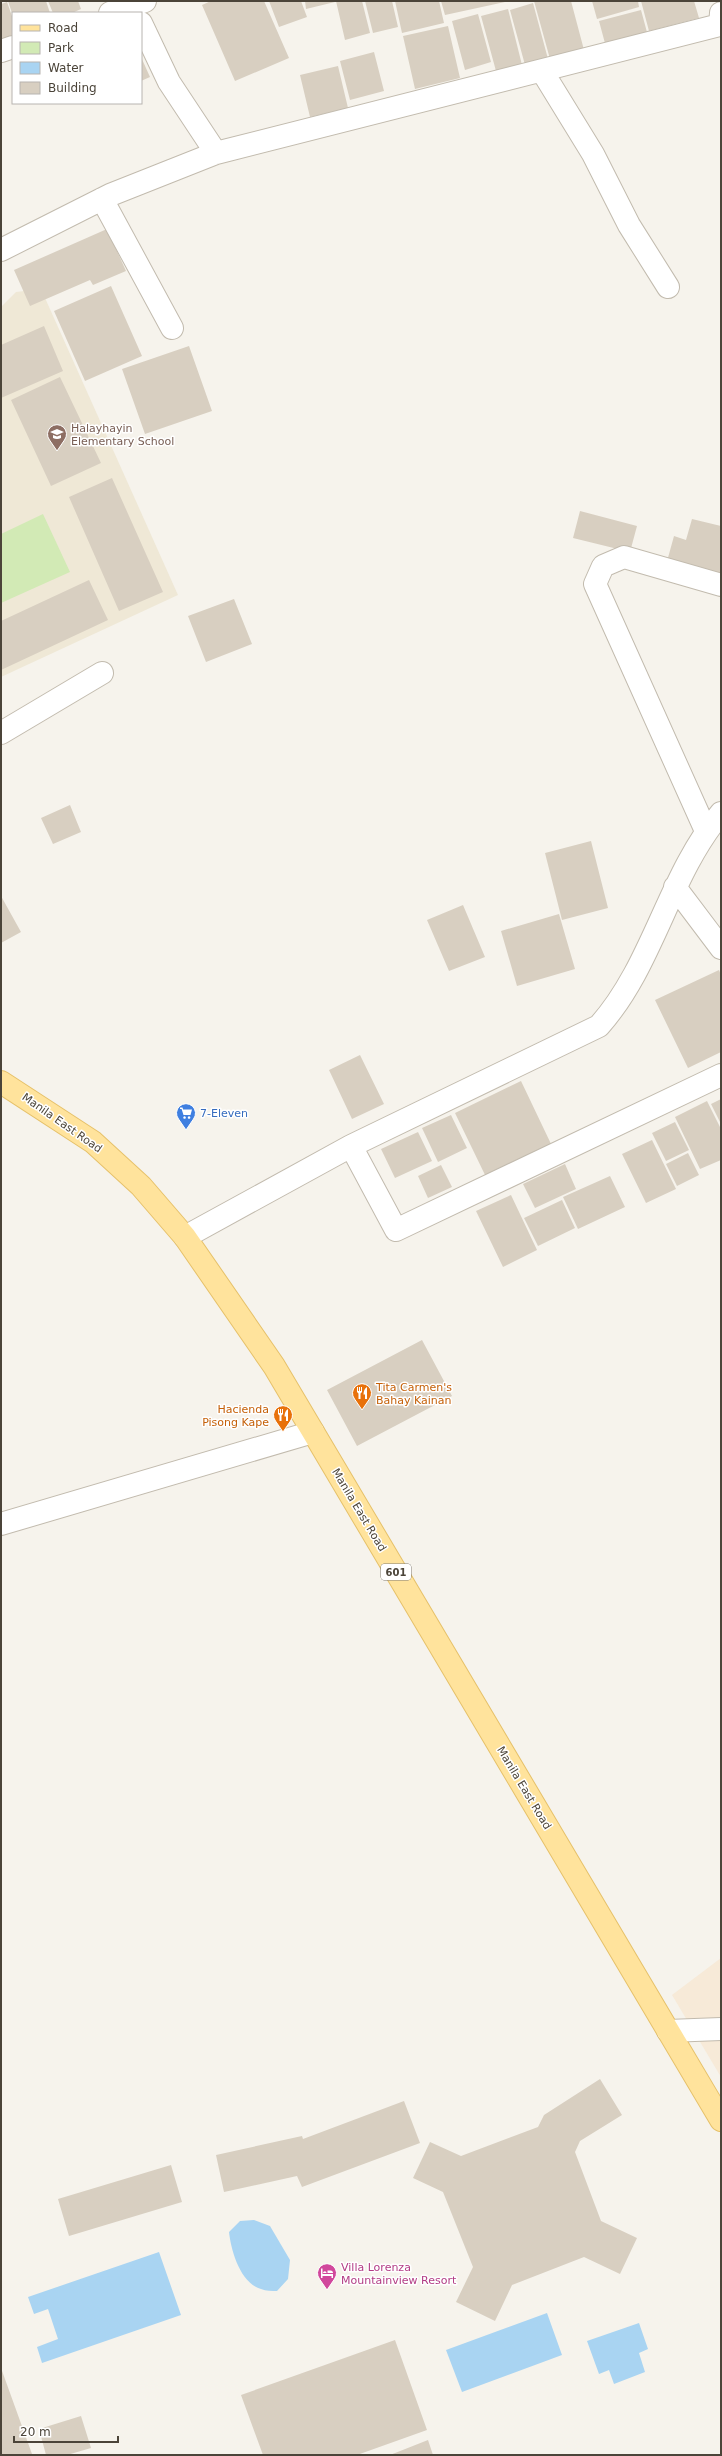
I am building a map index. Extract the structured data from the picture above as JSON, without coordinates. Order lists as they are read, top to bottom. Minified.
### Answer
{"streets":{"main road":["Manila East Road","601"]},"places":{"school or university":["Halayhayin Elementary School"],"supermarket":["7-Eleven"],"restaurant":["Tita Carmen's Bahay Kainan","Hacienda Pisong Kape"],"hotel":["Villa Lorenza Mountainview Resort"]},"legend":["Road","Park","Water","Building"],"scale_bar":"20 m"}
